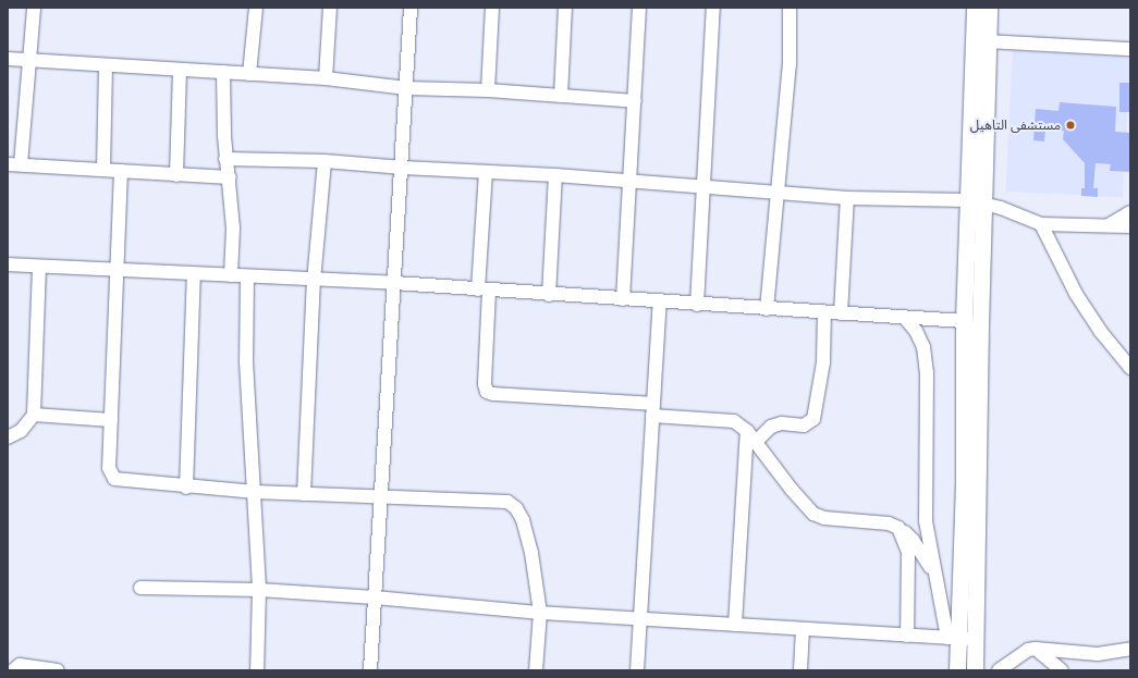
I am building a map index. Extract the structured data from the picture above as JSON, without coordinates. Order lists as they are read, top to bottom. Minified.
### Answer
{"places":["مستشفى التاهيل"]}
